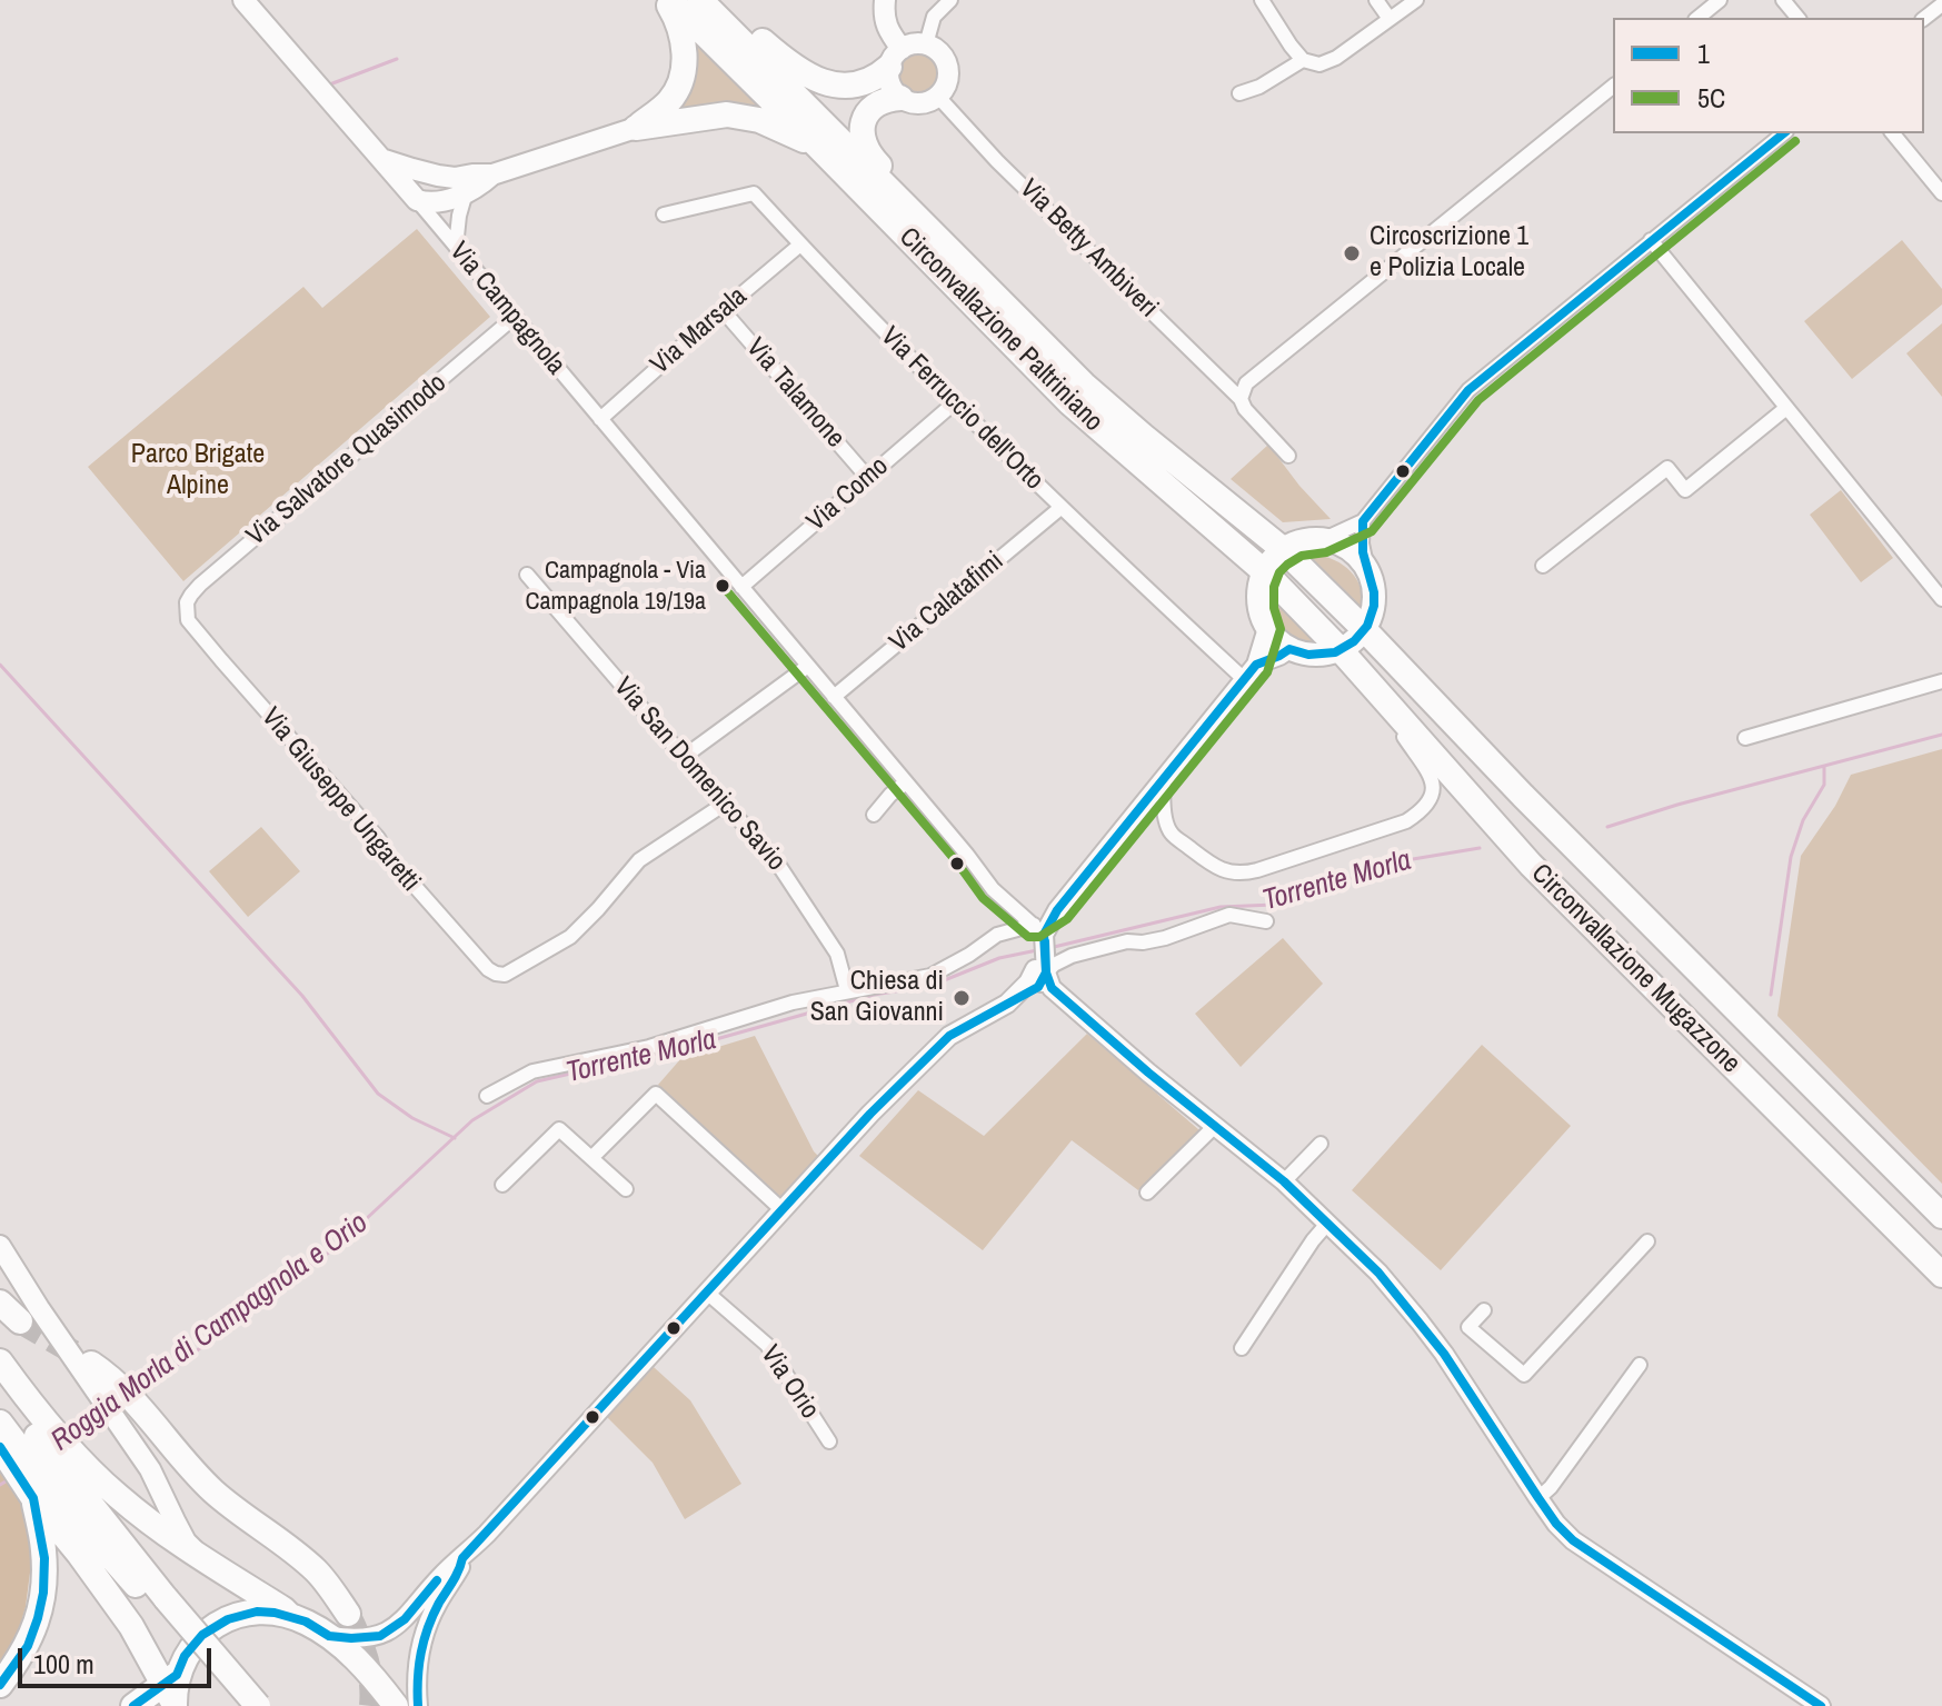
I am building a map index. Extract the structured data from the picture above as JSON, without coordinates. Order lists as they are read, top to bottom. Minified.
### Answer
{"streets":{"highway":["Circonvallazione Paltriniano","Circonvallazione Mugazzone"],"main road":["Via Campagnola"],"street":["Via Betty Ambiveri","Via Marsala","Via Talamone","Via Ferruccio dell'Orto","Via Salvatore Quasimodo","Via Como","Via Calatafimi","Via San Domenico Savio","Via Giuseppe Ungaretti","Via Orio"]},"crossings":[["Via Campagnola","Via Marsala"],["Via Campagnola","Via Salvatore Quasimodo"],["Via Campagnola","Via Como"],["Via Campagnola","Via Calatafimi"],["Circonvallazione Paltriniano","Via Ferruccio dell'Orto"],["Circonvallazione Paltriniano","Circonvallazione Mugazzone"],["Via Marsala","Via Talamone"],["Via Marsala","Via Ferruccio dell'Orto"],["Via Talamone","Via Como"],["Via Ferruccio dell'Orto","Via Como"],["Via Ferruccio dell'Orto","Via Calatafimi"],["Via Ferruccio dell'Orto","Circonvallazione Mugazzone"],["Via Salvatore Quasimodo","Via Giuseppe Ungaretti"],["Via San Domenico Savio","Via Giuseppe Ungaretti"]],"water":["Torrente Morla","Roggia Morla di Campagnola e Orio"],"parks":["Parco Brigate Alpine"],"places":["Circoscrizione 1 e Polizia Locale","Campagnola - Via Campagnola 19/19a","Chiesa di San Giovanni"],"lines":["transit line 1","transit line 5C"],"legend":["1","5C"],"scale_bar":"100 m"}
